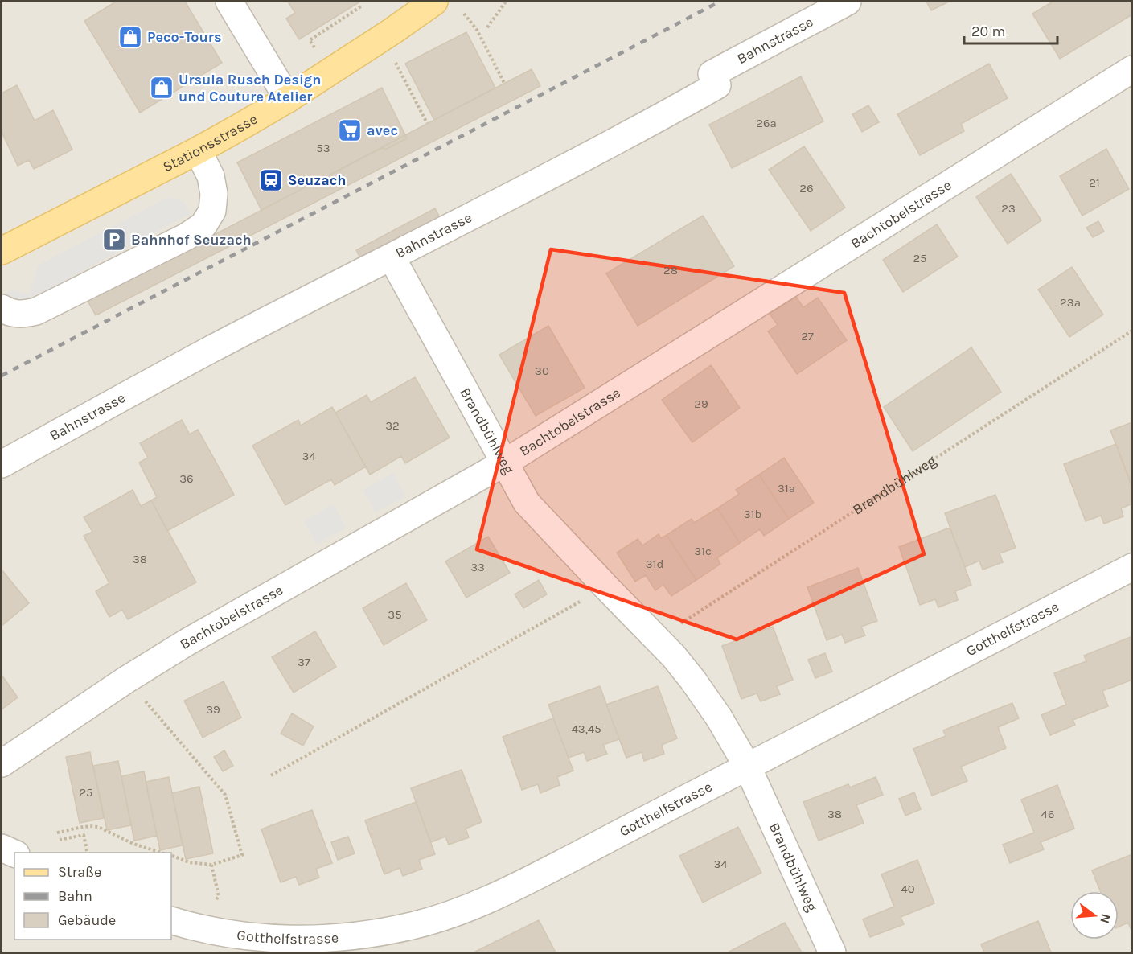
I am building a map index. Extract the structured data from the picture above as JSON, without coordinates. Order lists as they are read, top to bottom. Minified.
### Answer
{"streets":{"main road":["Stationsstrasse"],"street":["Bahnstrasse","Bachtobelstrasse","Brandbühlweg","Gotthelfstrasse"]},"crossings":[["Bahnstrasse","Brandbühlweg"],["Bachtobelstrasse","Brandbühlweg"],["Brandbühlweg","Gotthelfstrasse"]],"places":{"shop":["Peco-Tours","Ursula Rusch Design und Couture Atelier"],"supermarket":["avec"],"station":["Seuzach"],"parking":["Bahnhof Seuzach"]},"house_numbers":["26a","53","21","26","23","25","28","23a","27","30","29","32","34","36","31a","31b","31c","38","31d","33","35","37","39","43,45","25","38","46","34","40"],"legend":["Straße","Bahn","Gebäude"],"scale_bar":"20 m","north":"right"}
